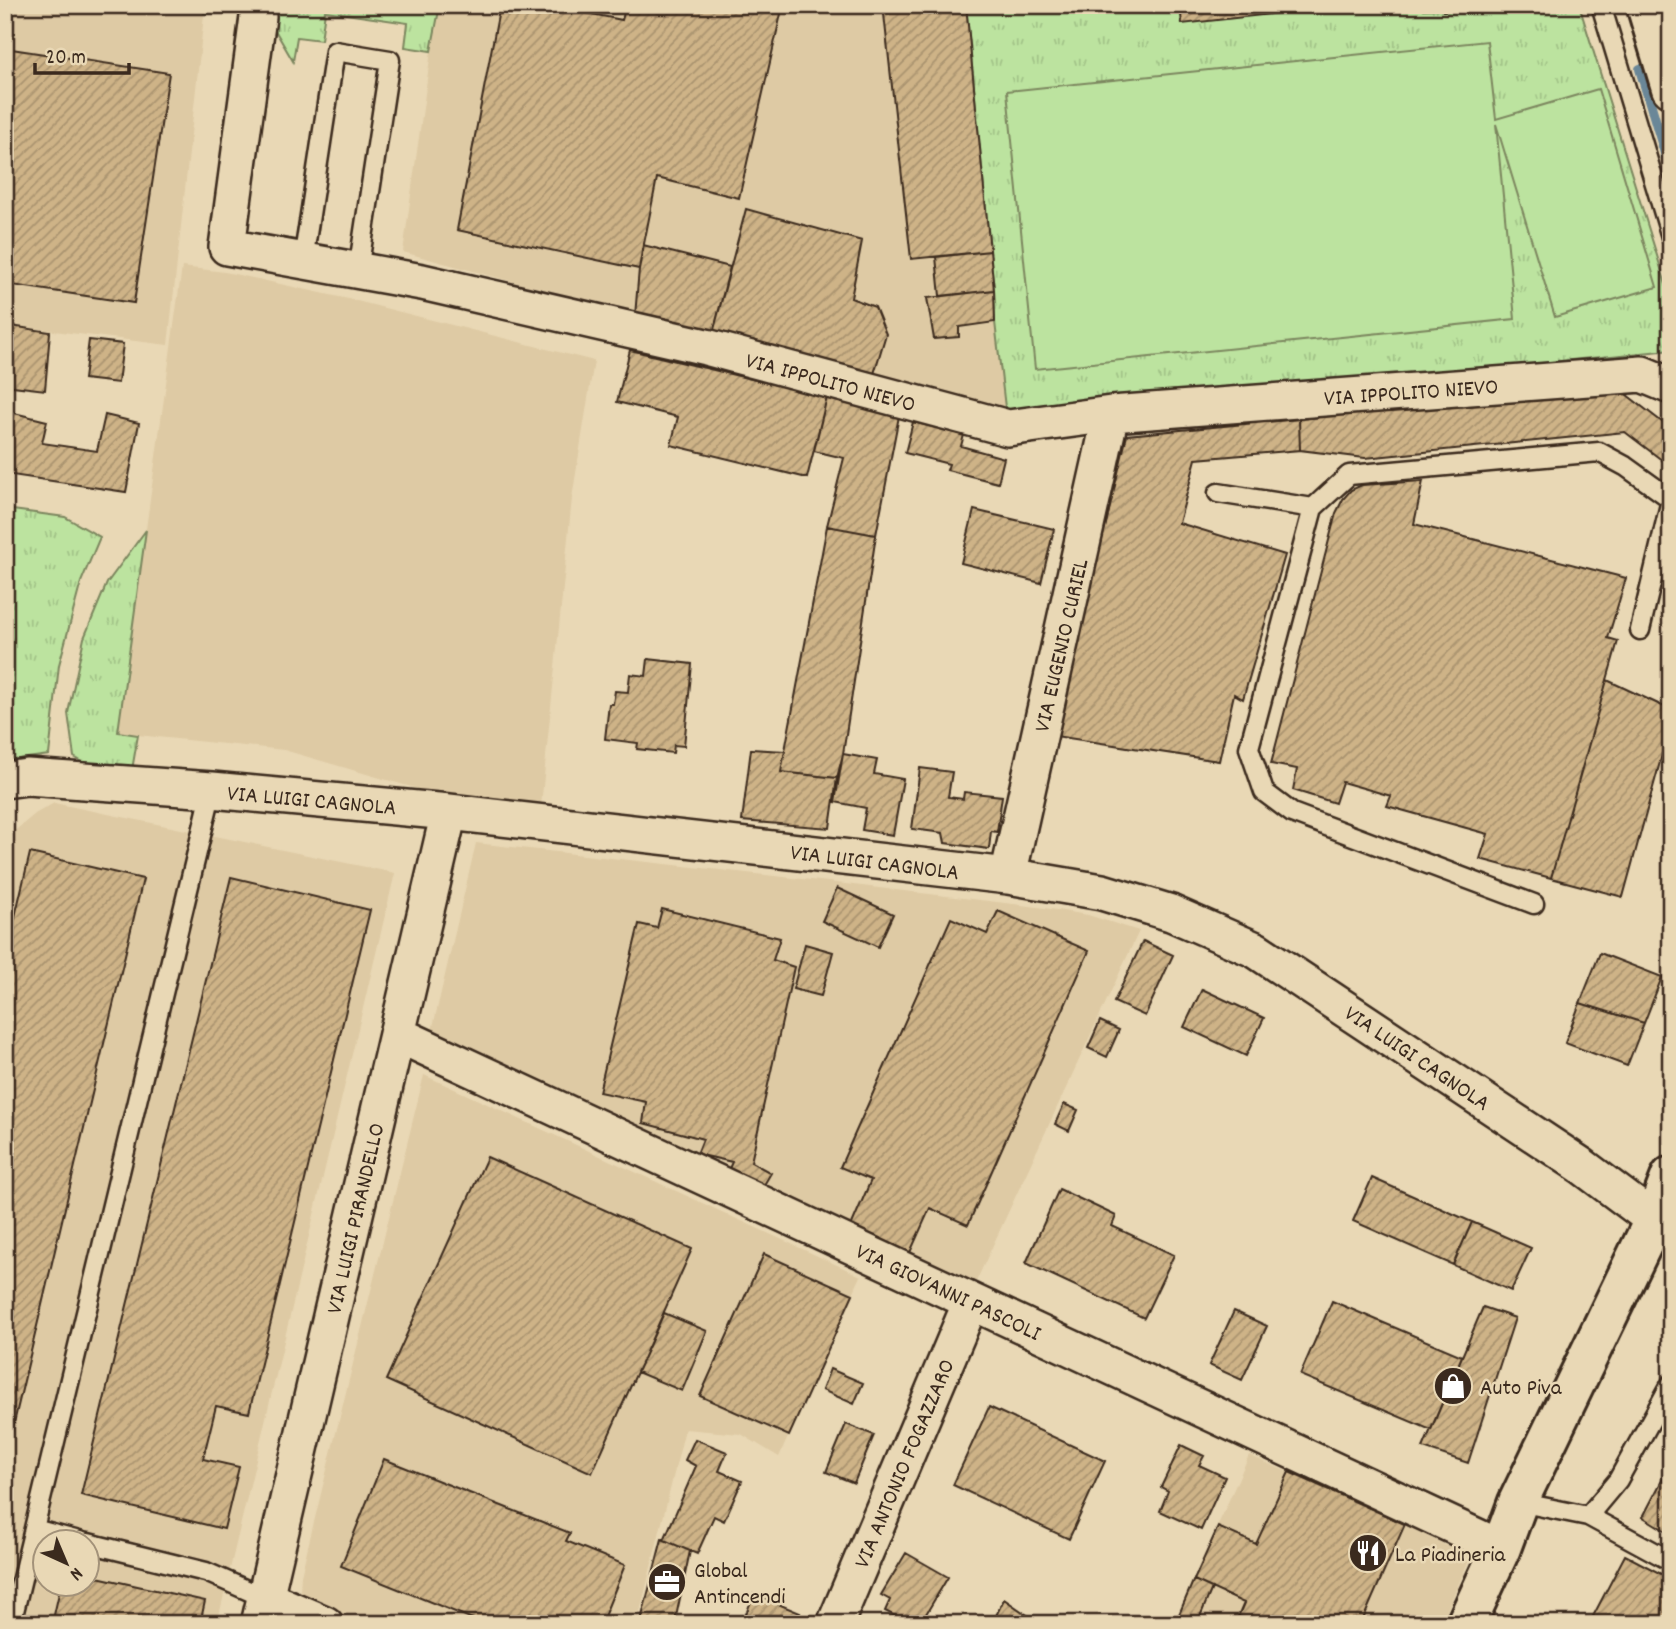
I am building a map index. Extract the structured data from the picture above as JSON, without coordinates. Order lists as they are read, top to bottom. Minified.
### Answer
{"streets":{"street":["VIA IPPOLITO NIEVO","VIA EUGENIO CURIEL","VIA LUIGI CAGNOLA","VIA LUIGI PIRANDELLO","VIA GIOVANNI PASCOLI","VIA ANTONIO FOGAZZARO"]},"crossings":[["VIA IPPOLITO NIEVO","VIA EUGENIO CURIEL"],["VIA EUGENIO CURIEL","VIA LUIGI CAGNOLA"],["VIA LUIGI CAGNOLA","VIA LUIGI PIRANDELLO"],["VIA LUIGI PIRANDELLO","VIA GIOVANNI PASCOLI"],["VIA GIOVANNI PASCOLI","VIA ANTONIO FOGAZZARO"]],"places":{"shop":["Auto Piva"],"restaurant":["La Piadineria"],"office":["Global Antincendi"]},"scale_bar":"20 m","north":"bottom right"}
